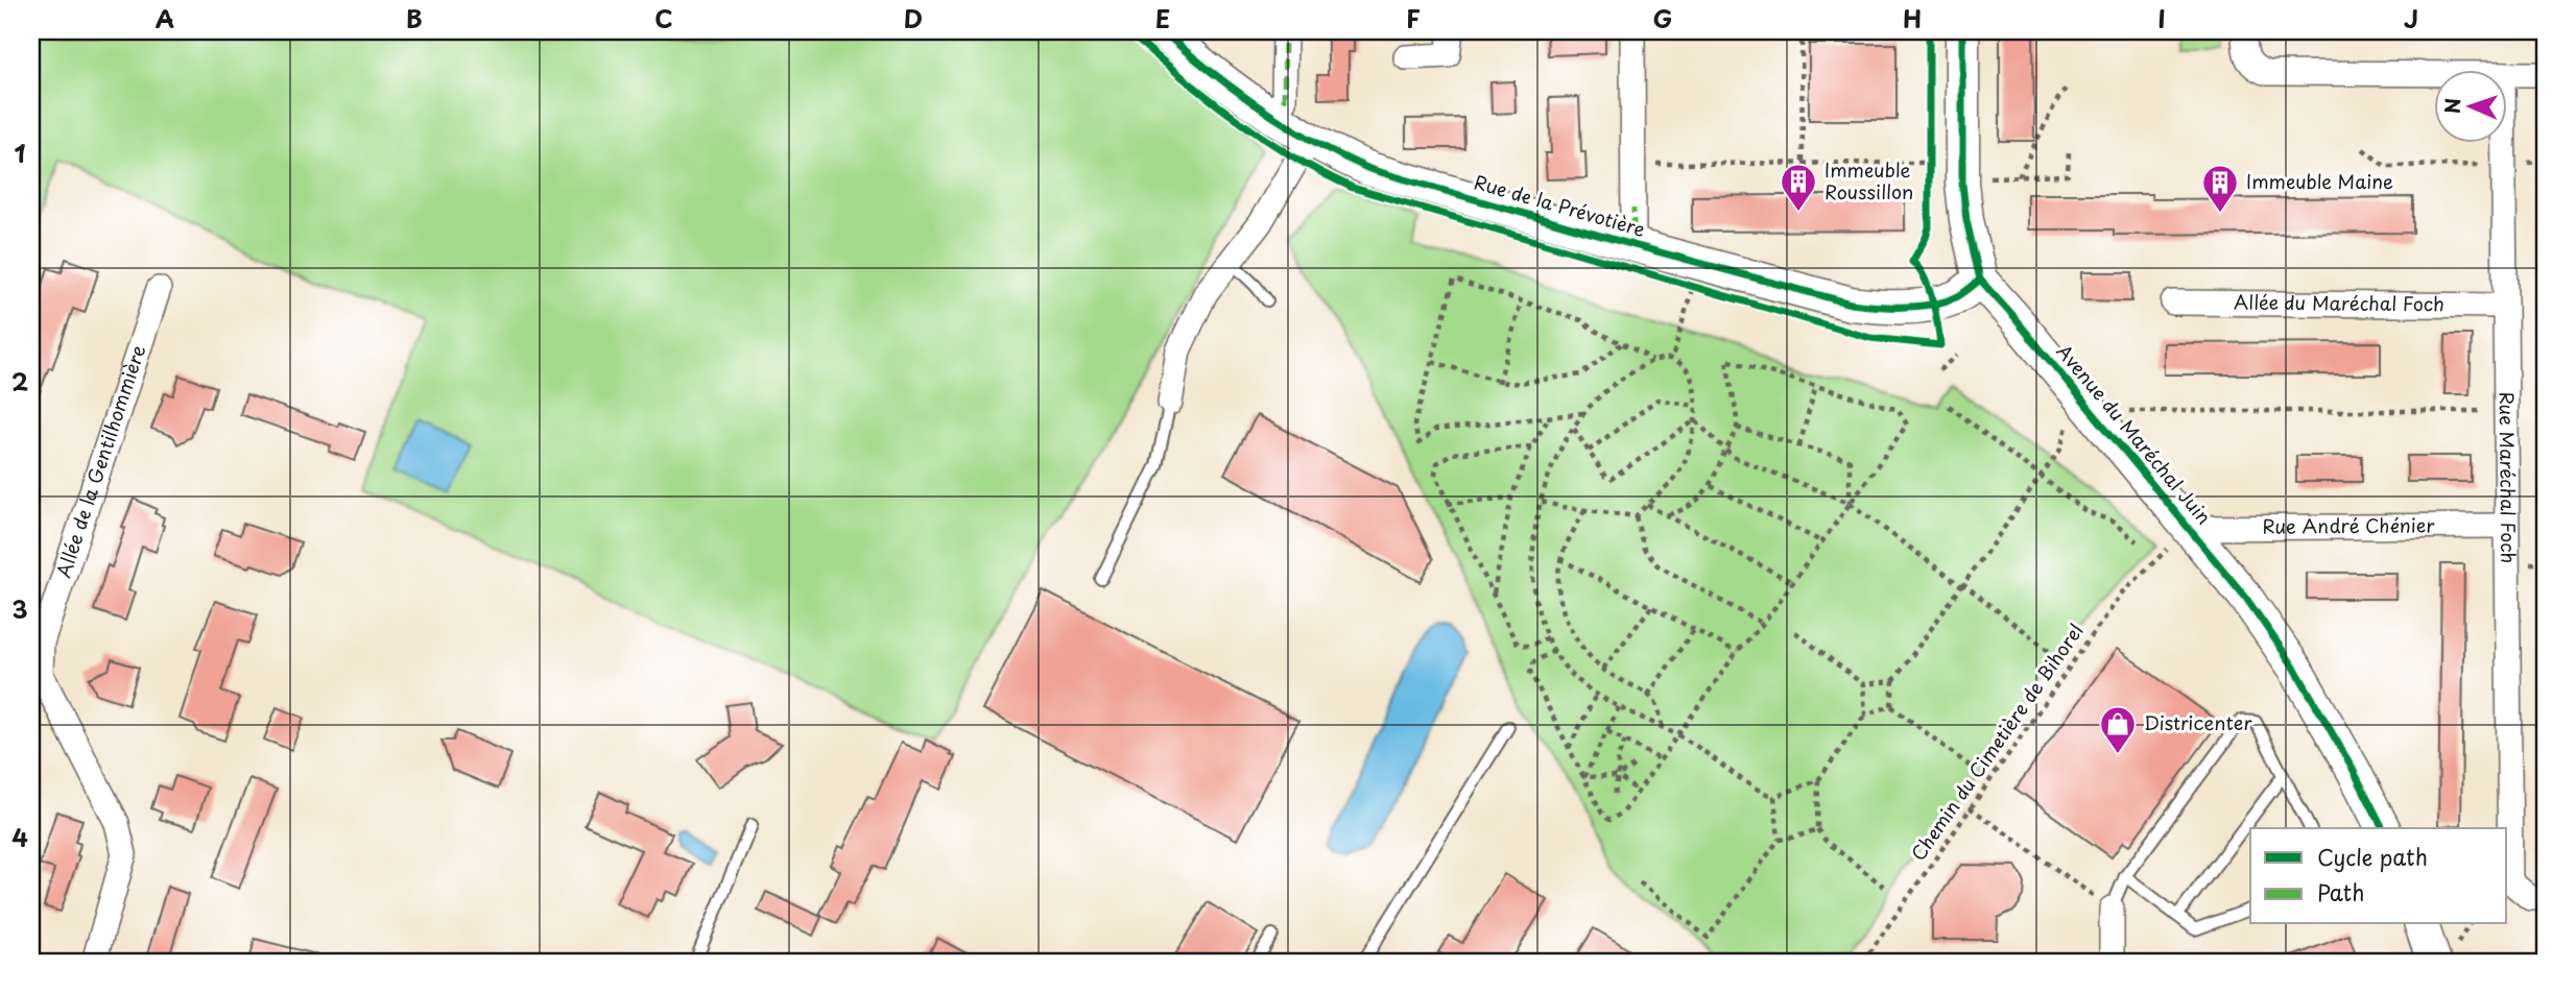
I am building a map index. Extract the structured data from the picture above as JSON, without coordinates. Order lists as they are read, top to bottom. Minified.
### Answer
{"streets":{"street":["Rue de la Prévotière","Allée du Maréchal Foch","Avenue du Maréchal Juin","Allée de la Gentilhommière","Rue Maréchal Foch","Rue André Chénier"],"path":["Chemin du Cimetière de Bihorel"]},"crossings":[["Rue de la Prévotière","Avenue du Maréchal Juin"],["Allée du Maréchal Foch","Rue Maréchal Foch"],["Avenue du Maréchal Juin","Rue André Chénier"],["Avenue du Maréchal Juin","Chemin du Cimetière de Bihorel"],["Rue Maréchal Foch","Rue André Chénier"],["Rue André Chénier","Chemin du Cimetière de Bihorel"]],"places":{"building":["Immeuble Roussillon","Immeuble Maine"],"shop":["Districenter"]},"legend":["Cycle path","Path"],"north":"left","grid":{"columns":["A","B","C","D","E","F","G","H","I","J"],"rows":["1","2","3","4"]}}
